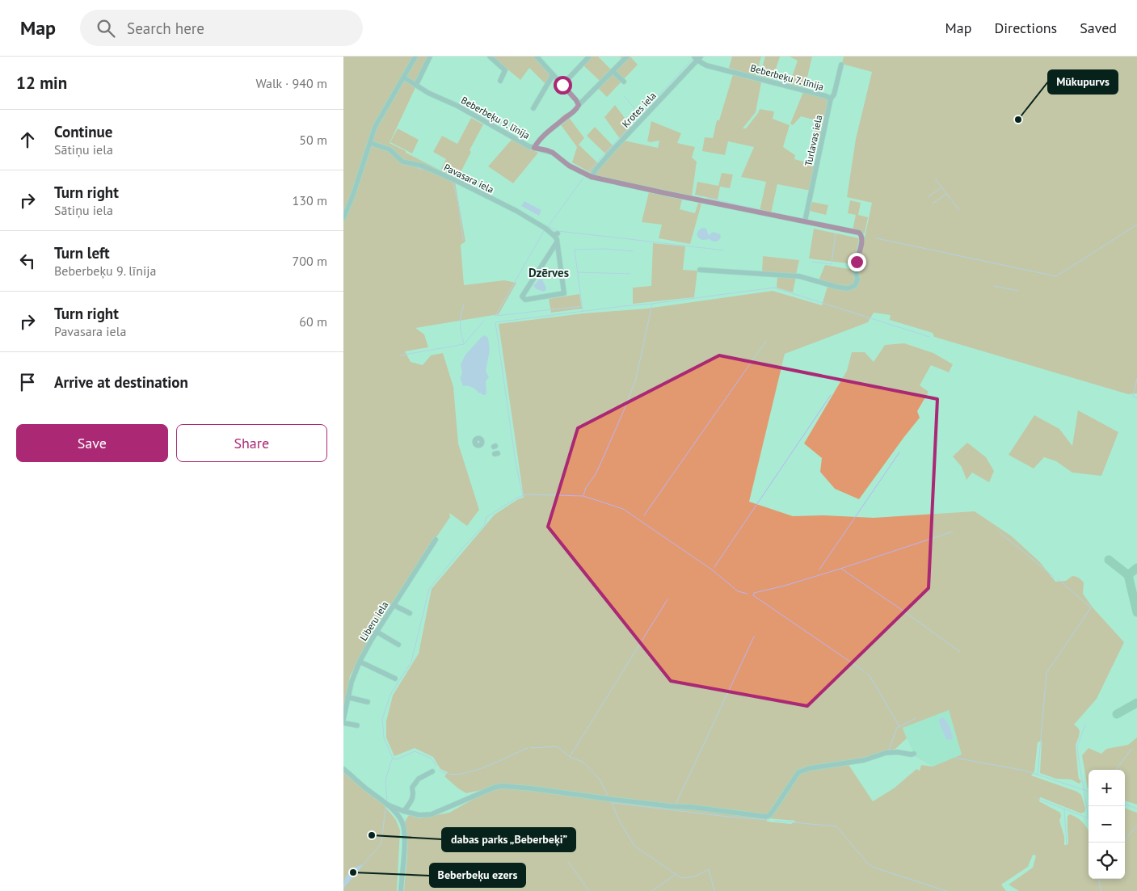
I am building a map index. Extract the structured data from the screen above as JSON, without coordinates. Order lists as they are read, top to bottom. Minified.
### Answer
{"streets":{"street":["Beberbeķu 7. līnija","Krotes iela","Beberbeķu 9. līnija","Turlavas iela","Pavasara iela","Liberu iela"]},"crossings":[["Beberbeķu 7. līnija","Krotes iela"],["Beberbeķu 7. līnija","Turlavas iela"],["Krotes iela","Beberbeķu 9. līnija"],["Beberbeķu 9. līnija","Turlavas iela"]],"districts":["Dzērves"],"places":["Mūkupurvs","dabas parks „Beberbeķi”","Beberbeķu ezers"],"page":{"header":"Map","search":"Search here","nav":["Map","Directions","Saved"],"heading":["12 min","Walk · 940 m"],"list":[["Continue","Sātiņu iela","50 m"],["Turn right","Sātiņu iela","130 m"],["Turn left","Beberbeķu 9. līnija","700 m"],["Turn right","Pavasara iela","60 m"],"Arrive at destination"],"buttons":["Save","Share"],"map_buttons":["+","−"]}}
